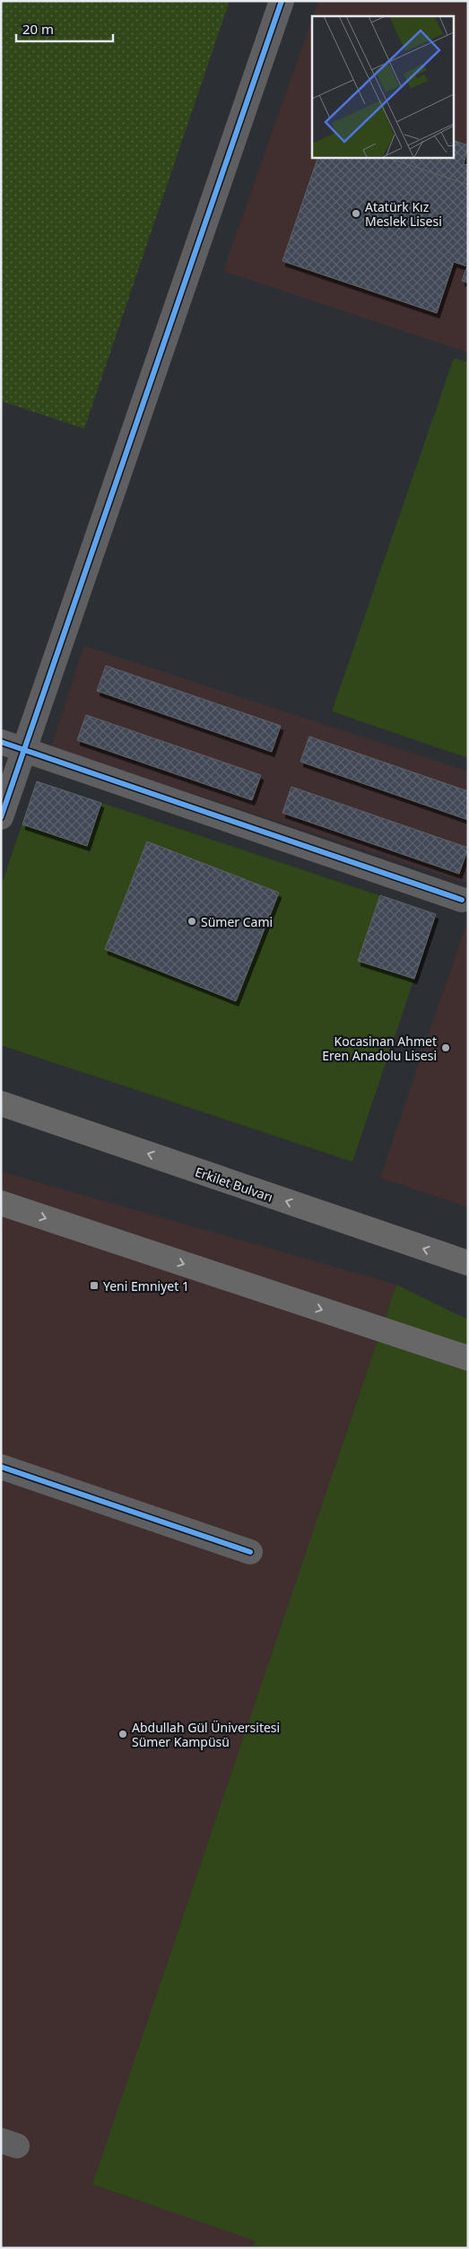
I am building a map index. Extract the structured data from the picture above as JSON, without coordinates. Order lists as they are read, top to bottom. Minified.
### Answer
{"streets":{"main road":["Erkilet Bulvarı"]},"places":{"other":["Atatürk Kız Meslek Lisesi","Sümer Cami","Kocasinan Ahmet Eren Anadolu Lisesi","Abdullah Gül Üniversitesi Sümer Kampüsü"],"transit":["Yeni Emniyet 1"]},"scale_bar":"20 m"}
